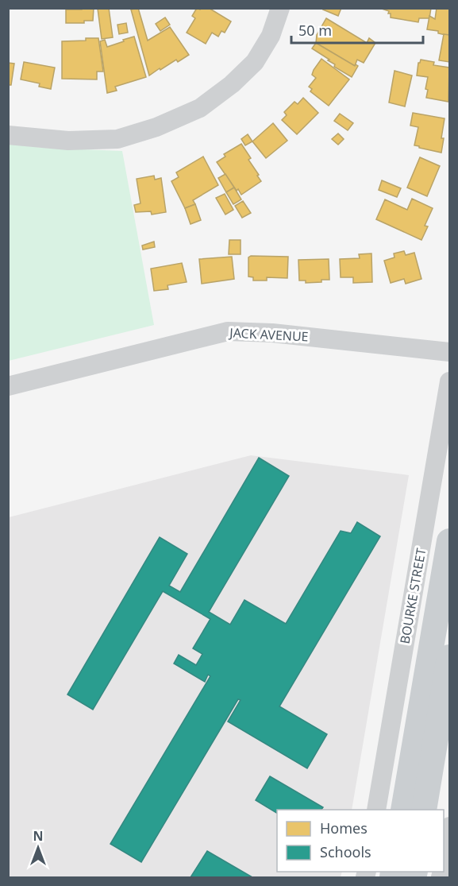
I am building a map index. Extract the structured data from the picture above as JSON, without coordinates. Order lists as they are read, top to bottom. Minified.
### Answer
{"streets":{"main road":["BOURKE STREET"],"street":["JACK AVENUE"]},"legend":["Homes","Schools"],"scale_bar":"50 m","north":"top"}
